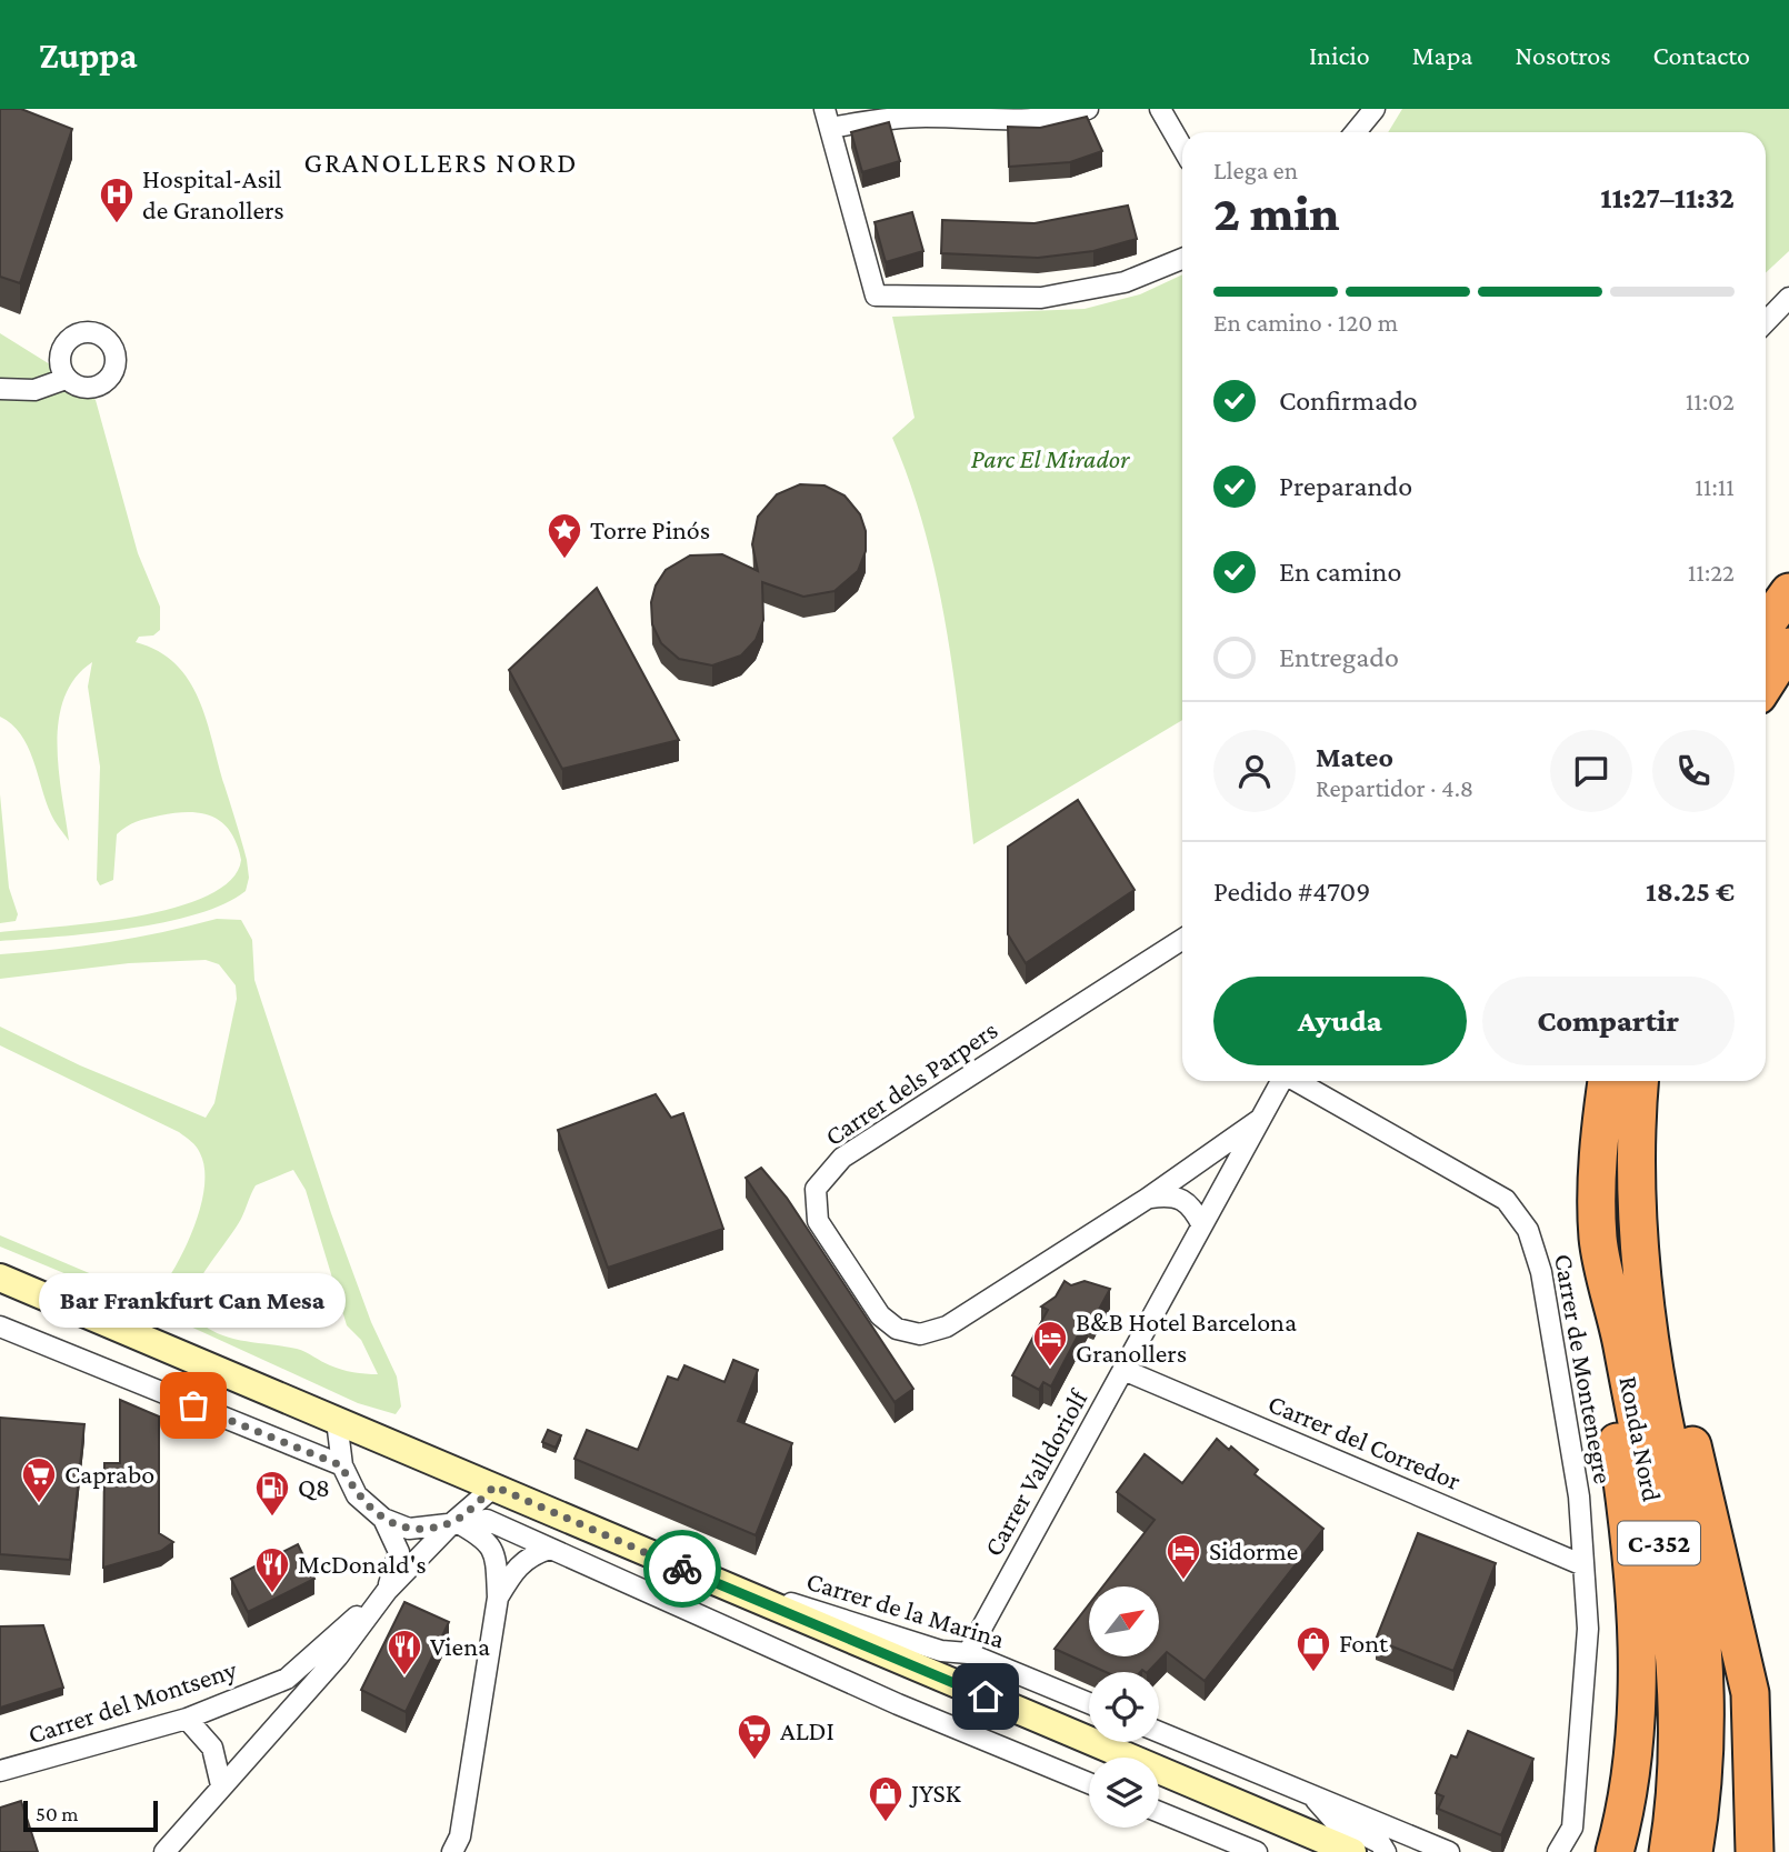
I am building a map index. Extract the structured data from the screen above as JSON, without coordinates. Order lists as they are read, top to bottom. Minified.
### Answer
{"streets":{"highway":["Ronda Nord","C-352"],"street":["Carrer dels Parpers","Carrer de Montenegre","Carrer del Corredor","Carrer Valldoriolf","Carrer de la Marina","Carrer del Montseny"]},"crossings":[["Carrer dels Parpers","Carrer Valldoriolf"],["Carrer de Montenegre","Carrer del Corredor"],["Carrer del Corredor","Carrer Valldoriolf"],["Carrer Valldoriolf","Carrer de la Marina"]],"districts":["GRANOLLERS NORD"],"parks":["Parc El Mirador"],"places":{"hospital":["Hospital-Asil de Granollers"],"place":["Torre Pinós"],"hotel":["B&B Hotel Barcelona Granollers","Sidorme"],"other":["Bar Frankfurt Can Mesa"],"supermarket":["Caprabo","ALDI"],"fuel station":["Q8"],"restaurant":["McDonald's","Viena"],"shop":["Font","JYSK"]},"scale_bar":"50 m","north":"top right","page":{"header":"Zuppa","nav":["Inicio","Mapa","Nosotros","Contacto"],"heading":["2 min","Llega en","11:27–11:32"],"panel":["Mateo","Repartidor · 4.8","Pedido #4709","18.25 €"],"bar":"En camino · 120 m","list":[["Confirmado","11:02"],["Preparando","11:11"],["En camino","11:22"],"Entregado"],"buttons":["Ayuda","Compartir"],"bubble":"Bar Frankfurt Can Mesa","scale":"50 m"}}
